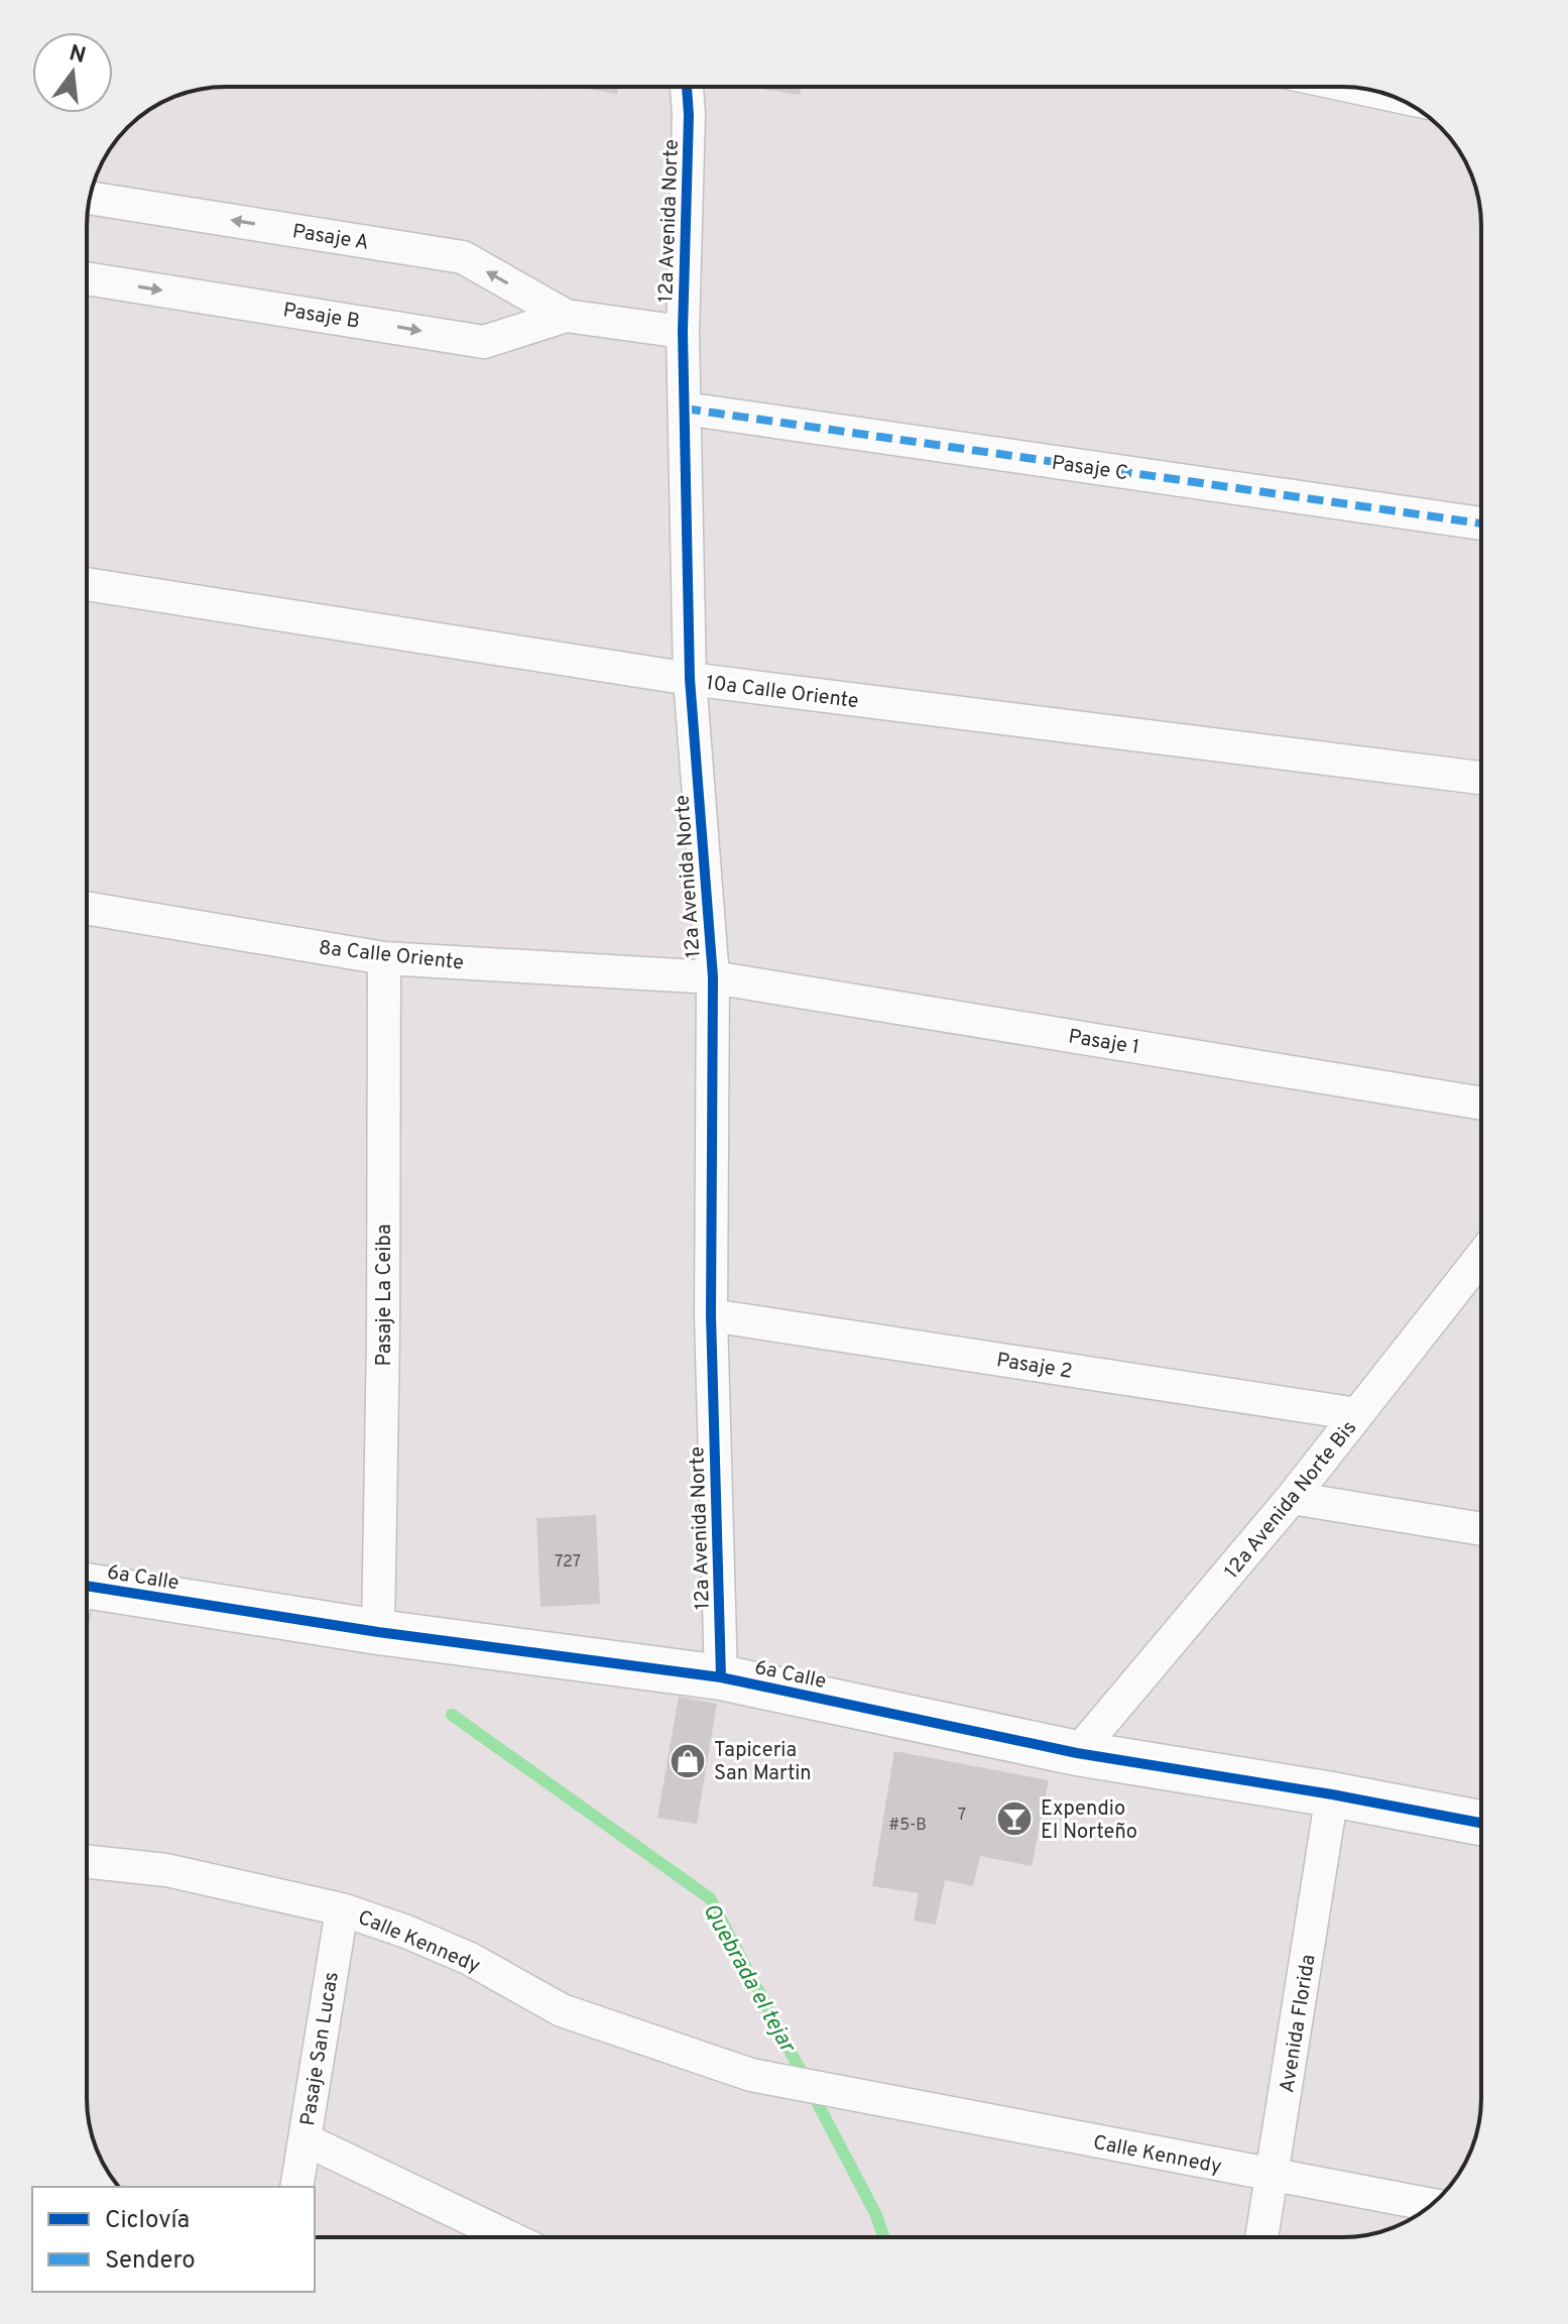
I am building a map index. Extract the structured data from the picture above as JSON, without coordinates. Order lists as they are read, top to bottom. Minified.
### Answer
{"streets":{"street":["12a Avenida Norte","Pasaje A","Pasaje B","Pasaje C","10a Calle Oriente","8a Calle Oriente","Pasaje 1","Pasaje La Ceiba","Pasaje 2","12a Avenida Norte Bis","6a Calle","Calle Kennedy","Avenida Florida","Pasaje San Lucas"]},"crossings":[["12a Avenida Norte","Pasaje C"],["12a Avenida Norte","10a Calle Oriente"],["12a Avenida Norte","8a Calle Oriente"],["12a Avenida Norte","Pasaje 1"],["12a Avenida Norte","Pasaje 2"],["12a Avenida Norte","6a Calle"],["Pasaje A","Pasaje B"],["8a Calle Oriente","Pasaje 1"],["8a Calle Oriente","Pasaje La Ceiba"],["Pasaje La Ceiba","6a Calle"],["Pasaje 2","12a Avenida Norte Bis"],["12a Avenida Norte Bis","6a Calle"],["6a Calle","Avenida Florida"],["Calle Kennedy","Avenida Florida"],["Calle Kennedy","Pasaje San Lucas"]],"one_way":["Pasaje A","Pasaje B"],"water":["Quebrada el tejar"],"places":{"shop":["Tapiceria San Martin"],"bar":["Expendio El Norteño"]},"house_numbers":["727","7","#5-B"],"legend":["Ciclovía","Sendero"],"north":"top"}
